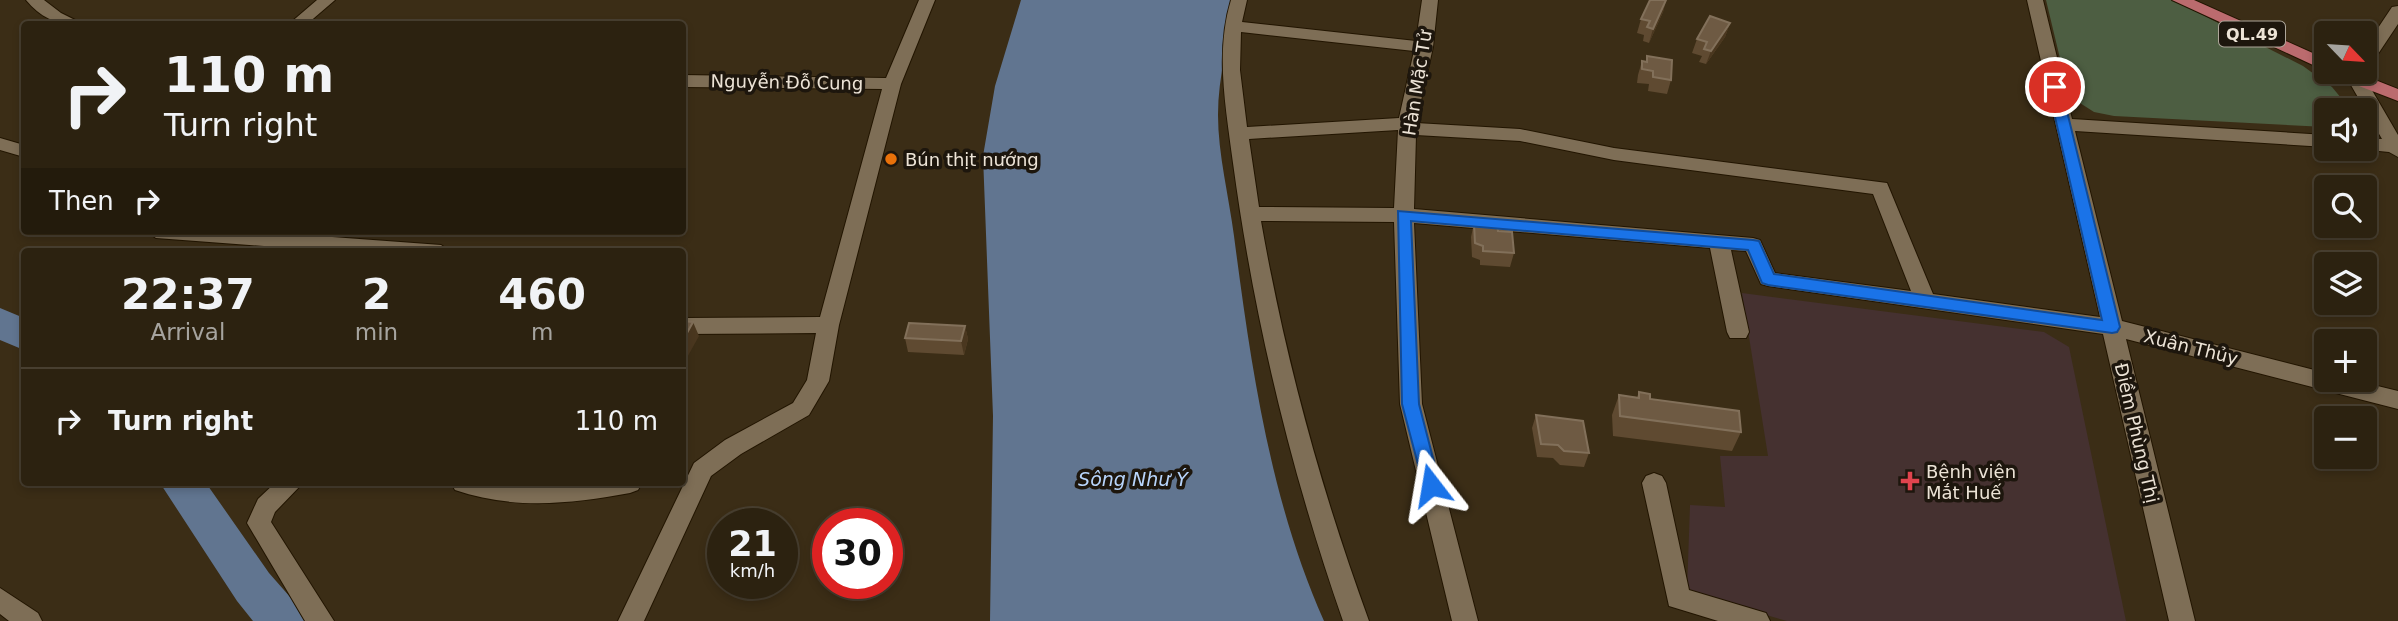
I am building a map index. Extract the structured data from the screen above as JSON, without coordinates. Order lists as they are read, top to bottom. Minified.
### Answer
{"streets":{"main road":["QL.49"],"street":["Nguyễn Đỗ Cung","Hàn Mặc Tử","Xuân Thủy","Điềm Phùng Thị"]},"crossings":[["Xuân Thủy","Điềm Phùng Thị"]],"water":["Sông Như Ý"],"places":{"other":["Bún thịt nướng"],"health":["Bệnh viện Mắt Huế"]},"north":"bottom right","page":{"map_buttons":["+","−"],"turn":["110 m","Turn right"],"then":"Then","eta":["22:37","Arrival","2","min","460","m"],"list":[{"name":"Turn right","value":"110 m"}],"speed":"21 km/h","limit":"30"}}
